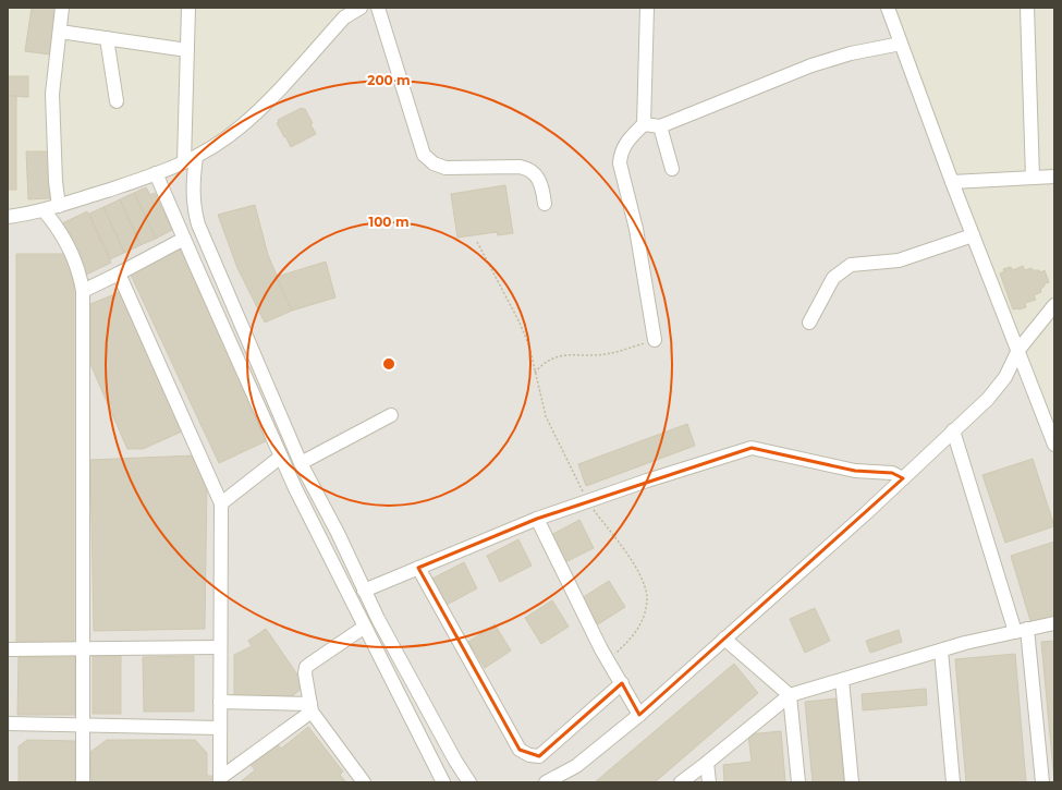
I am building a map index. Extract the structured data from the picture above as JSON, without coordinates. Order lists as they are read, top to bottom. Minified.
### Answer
{"rings":["200 m","100 m"]}
